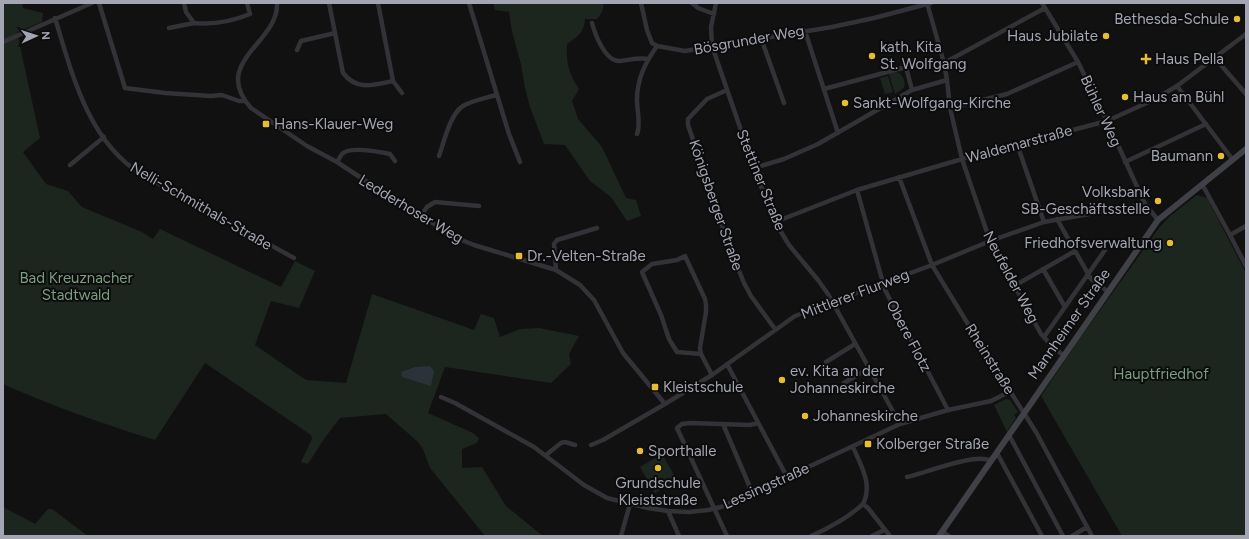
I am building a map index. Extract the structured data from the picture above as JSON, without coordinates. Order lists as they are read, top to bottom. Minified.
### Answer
{"streets":{"street":["Bösgrunder Weg","Bühler Weg","Waldemarstraße","Stettiner Straße","Königsberger Straße","Nelli-Schmithals-Straße","Ledderhoser Weg","Neufelder Weg","Mittlerer Flurweg","Mannheimer Straße","Obere Flotz","Rheinstraße","Lessingstraße"]},"crossings":[["Bösgrunder Weg","Stettiner Straße"],["Bösgrunder Weg","Neufelder Weg"],["Bühler Weg","Waldemarstraße"],["Bühler Weg","Mittlerer Flurweg"],["Bühler Weg","Mannheimer Straße"],["Waldemarstraße","Stettiner Straße"],["Waldemarstraße","Neufelder Weg"],["Waldemarstraße","Obere Flotz"],["Waldemarstraße","Rheinstraße"],["Stettiner Straße","Königsberger Straße"],["Stettiner Straße","Mittlerer Flurweg"],["Königsberger Straße","Mittlerer Flurweg"],["Ledderhoser Weg","Mittlerer Flurweg"],["Neufelder Weg","Mittlerer Flurweg"],["Neufelder Weg","Mannheimer Straße"],["Mittlerer Flurweg","Obere Flotz"],["Mittlerer Flurweg","Rheinstraße"],["Mannheimer Straße","Rheinstraße"],["Obere Flotz","Lessingstraße"],["Rheinstraße","Lessingstraße"]],"parks":["Bad Kreuznacher Stadtwald","Hauptfriedhof"],"places":{"other":["Bethesda-Schule","Haus Jubilate","kath. Kita St. Wolfgang","Haus am Bühl","Sankt-Wolfgang-Kirche","Baumann","Volksbank SB-Geschäftsstelle","Friedhofsverwaltung","ev. Kita an der Johanneskirche","Johanneskirche","Sporthalle","Grundschule Kleiststraße"],"health":["Haus Pella"],"transit":["Hans-Klauer-Weg","Dr.-Velten-Straße","Kleistschule","Kolberger Straße"]},"north":"right"}
